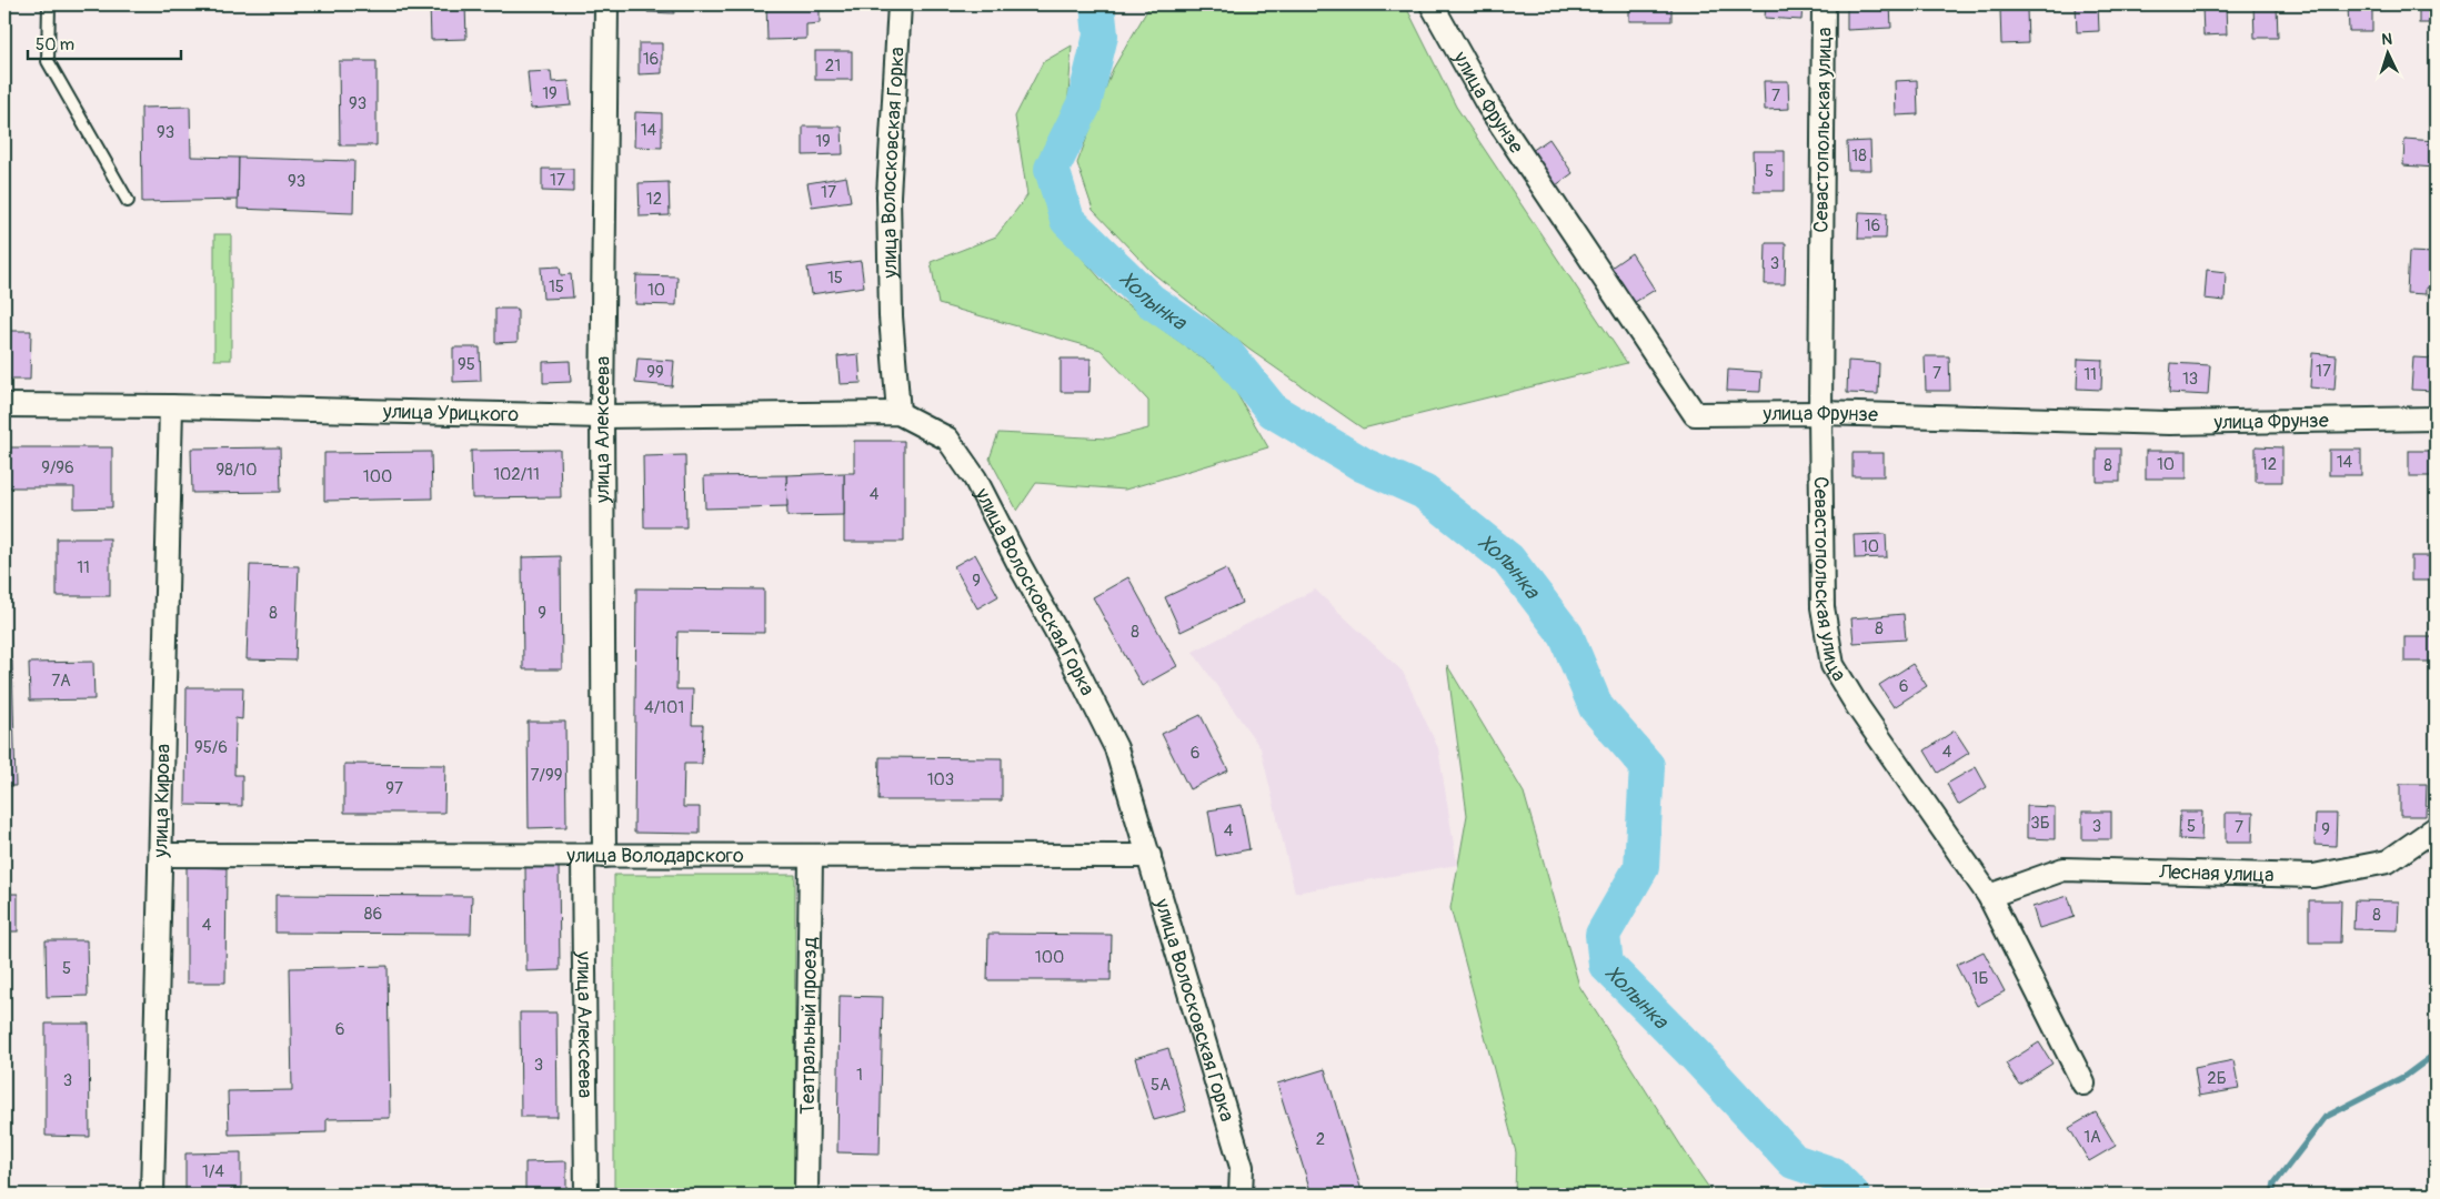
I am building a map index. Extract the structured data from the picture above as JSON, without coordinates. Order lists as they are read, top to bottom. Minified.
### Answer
{"streets":{"street":["улица Фрунзе","Севастопольская улица","улица Волосковская Горка","улица Урицкого","улица Алексеева","улица Кирова","улица Володарского","Лесная улица","Театральный проезд"]},"crossings":[["улица Фрунзе","Севастопольская улица"],["Севастопольская улица","Лесная улица"],["улица Волосковская Горка","улица Урицкого"],["улица Волосковская Горка","улица Володарского"],["улица Урицкого","улица Алексеева"],["улица Урицкого","улица Кирова"],["улица Алексеева","улица Володарского"],["улица Кирова","улица Володарского"],["улица Володарского","Театральный проезд"]],"water":["Холынка"],"house_numbers":["16","21","19","7","93","14","93","19","18","5","17","93","17","12","16","3","15","15","10","95","17","99","7","11","13","14","10","12","8","9/96","98/10","102/11","100","4","10","11","9","8","9","8","8","7А","6","4/101","95/6","4","6","7/99","103","97","3Б","3","5","7","9","4","86","8","4","100","5","1Б","6","3","1","2Б","3","5А","1А","2","1/4"],"scale_bar":"50 m","north":"top"}
